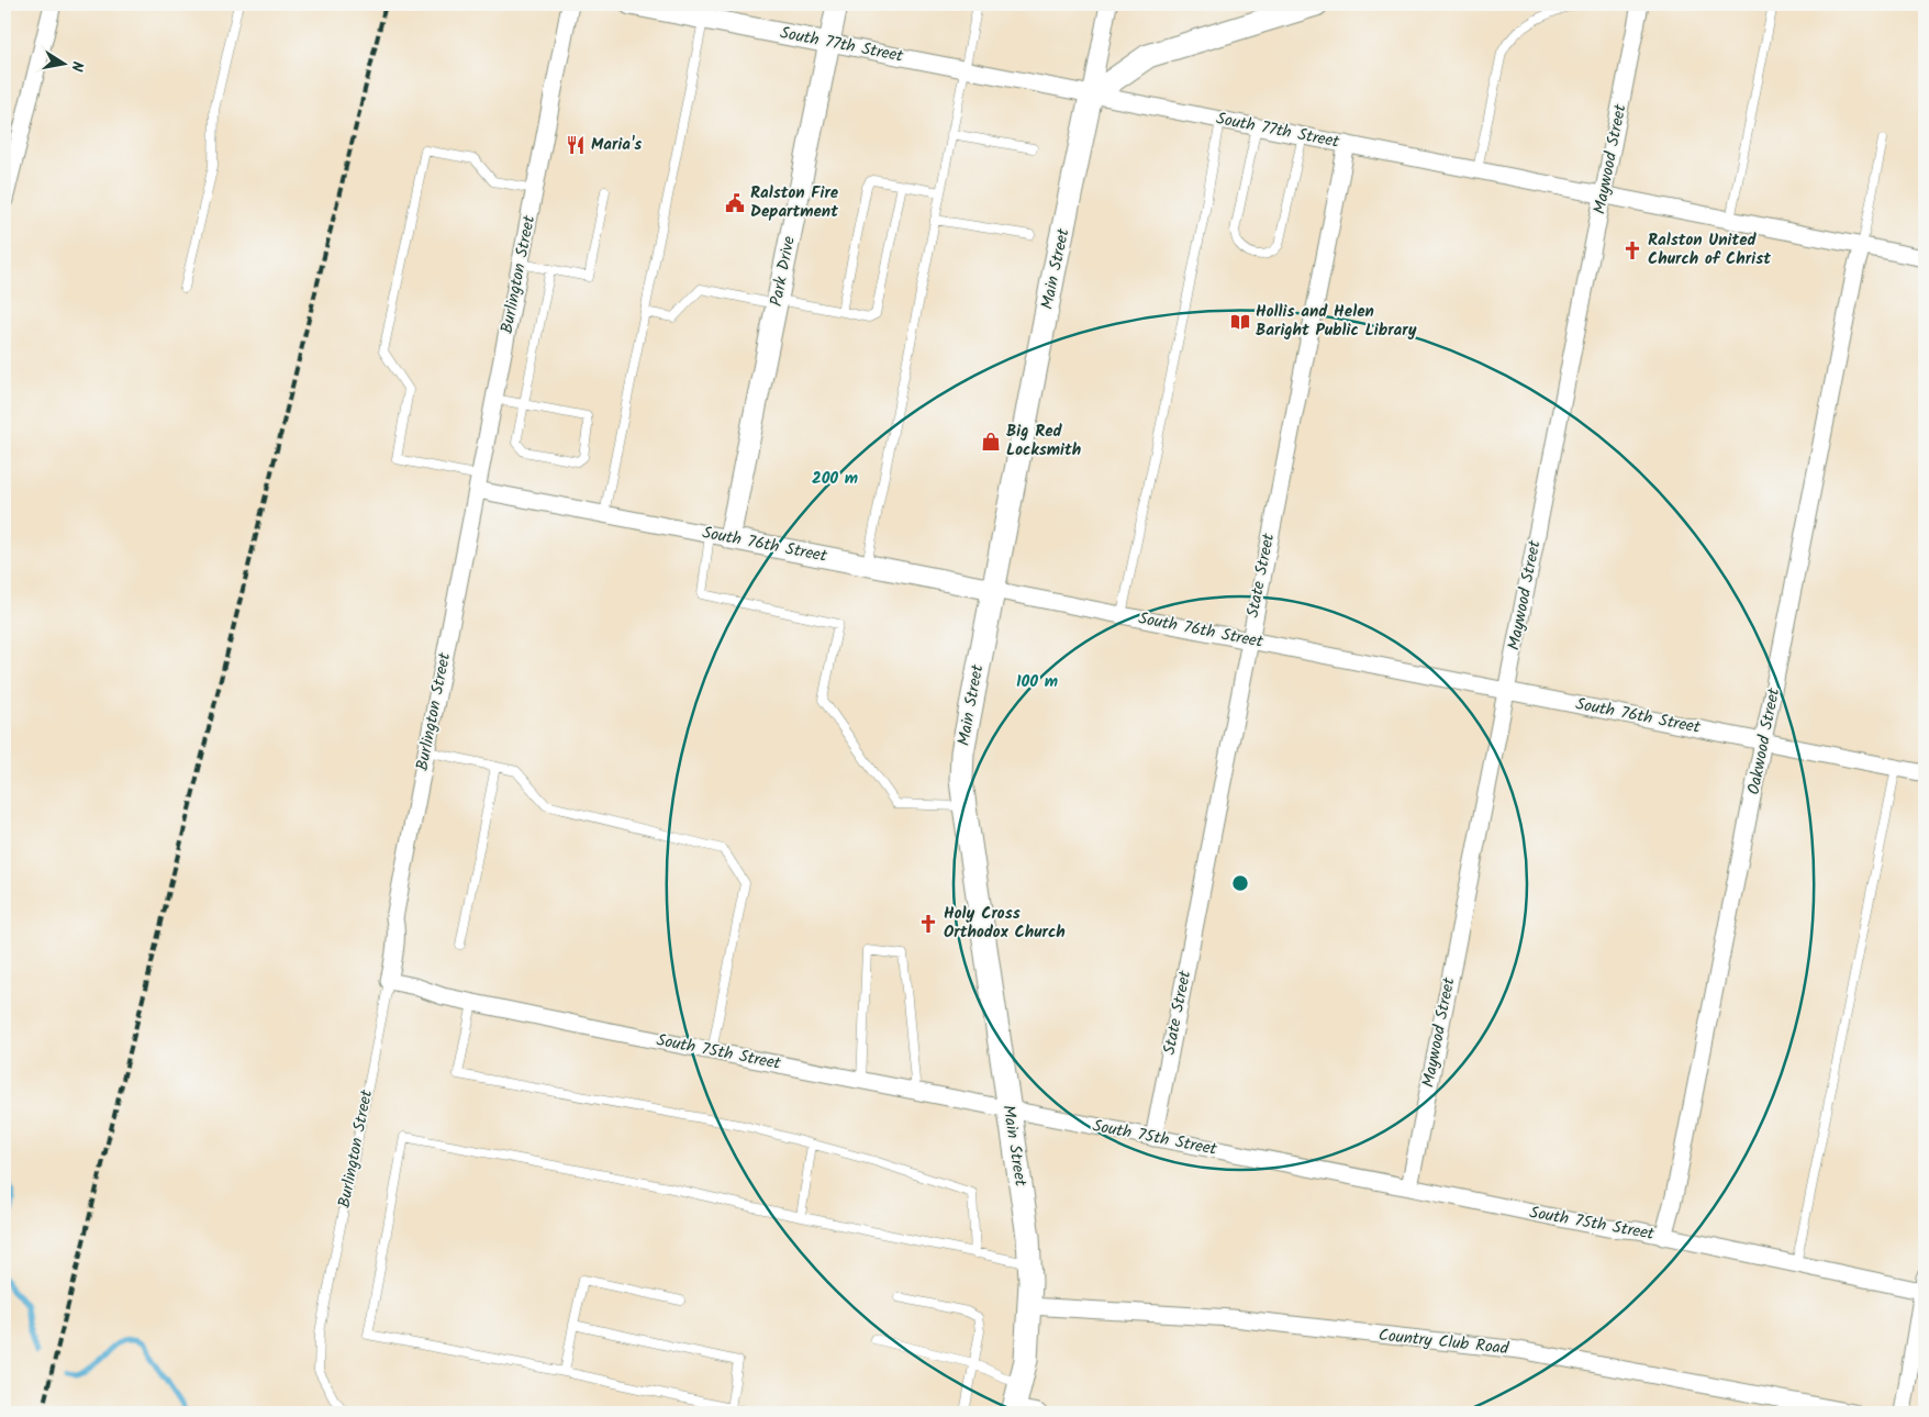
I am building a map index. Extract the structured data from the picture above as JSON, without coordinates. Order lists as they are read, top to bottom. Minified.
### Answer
{"streets":{"main road":["Main Street"],"street":["South 77th Street","Maywood Street","Park Drive","Burlington Street","South 76th Street","State Street","Oakwood Street","South 75th Street","Country Club Road"]},"crossings":[["South 77th Street","Maywood Street"],["South 77th Street","Main Street"],["South 77th Street","Park Drive"],["South 77th Street","State Street"],["South 77th Street","Oakwood Street"],["Maywood Street","South 76th Street"],["Maywood Street","South 75th Street"],["Main Street","South 76th Street"],["Main Street","South 75th Street"],["Main Street","Country Club Road"],["Park Drive","South 76th Street"],["Burlington Street","South 76th Street"],["Burlington Street","South 75th Street"],["South 76th Street","State Street"],["South 76th Street","Oakwood Street"],["State Street","South 75th Street"],["Oakwood Street","South 75th Street"]],"places":{"restaurant":["Maria's"],"public building":["Ralston Fire Department"],"church":["Ralston United Church of Christ","Holy Cross Orthodox Church"],"library":["Hollis and Helen Baright Public Library"],"shop":["Big Red Locksmith"]},"north":"right","rings":["200 m","100 m"]}
